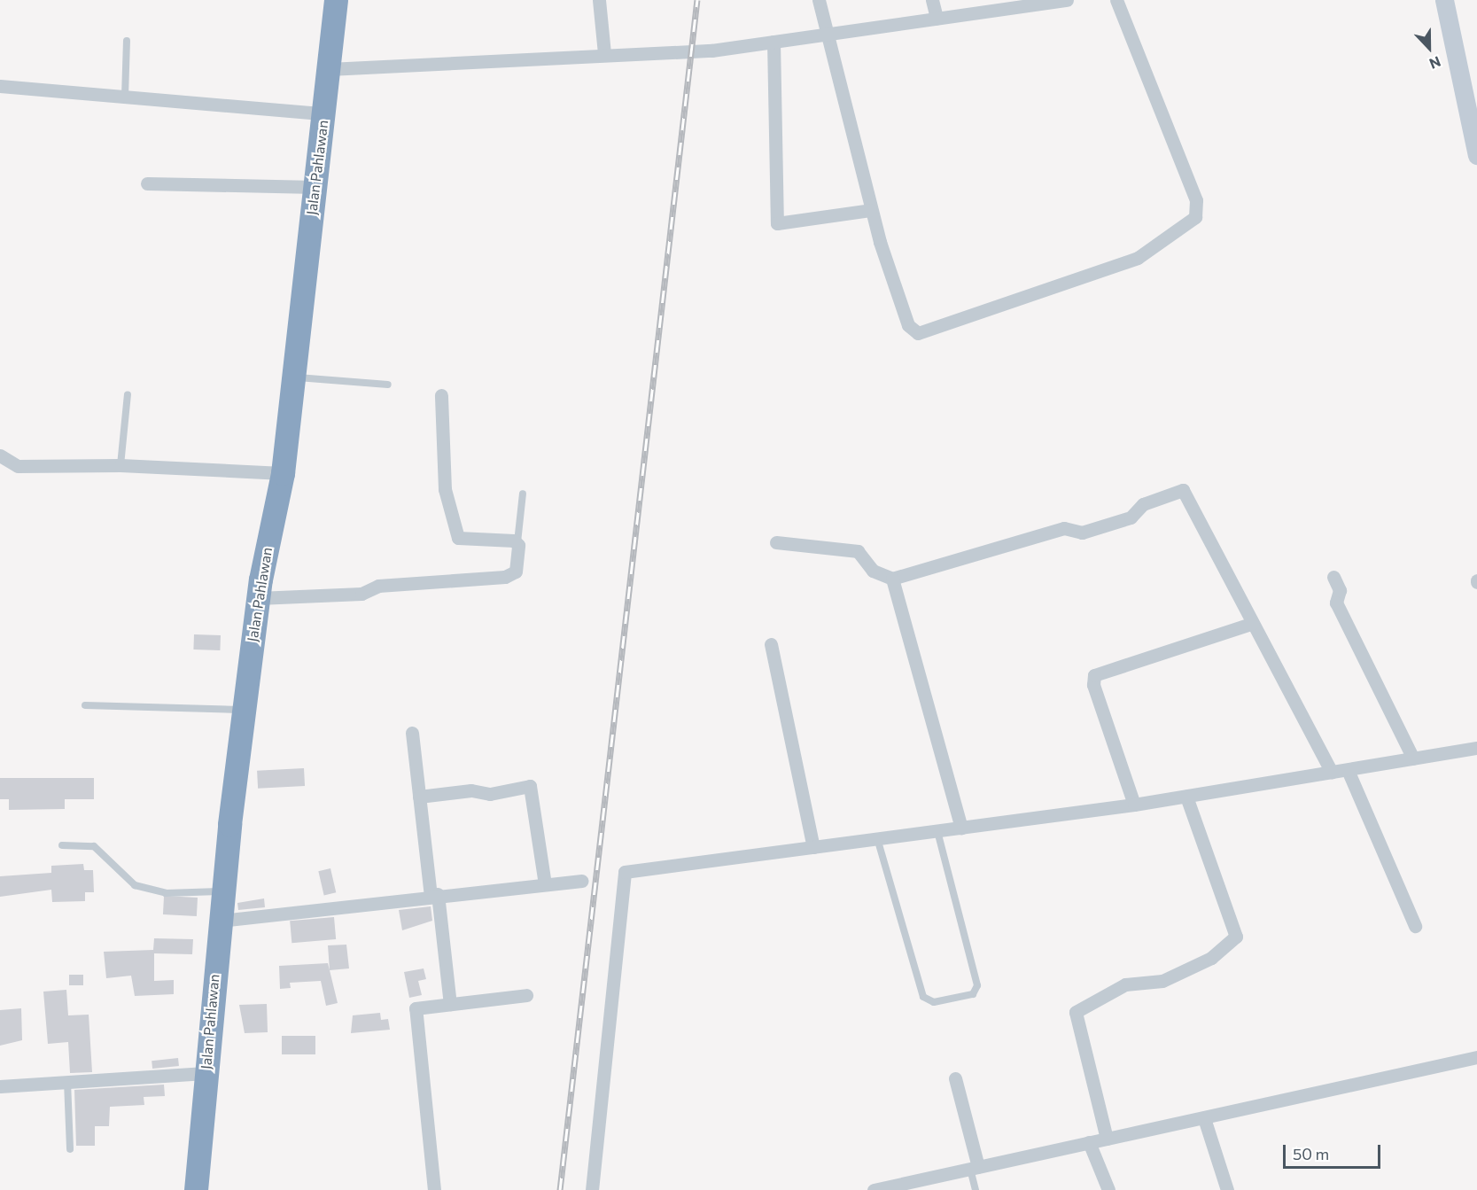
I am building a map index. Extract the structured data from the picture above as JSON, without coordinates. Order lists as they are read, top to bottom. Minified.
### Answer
{"streets":{"highway":["Jalan Pahlawan"]},"scale_bar":"50 m","north":"bottom"}
